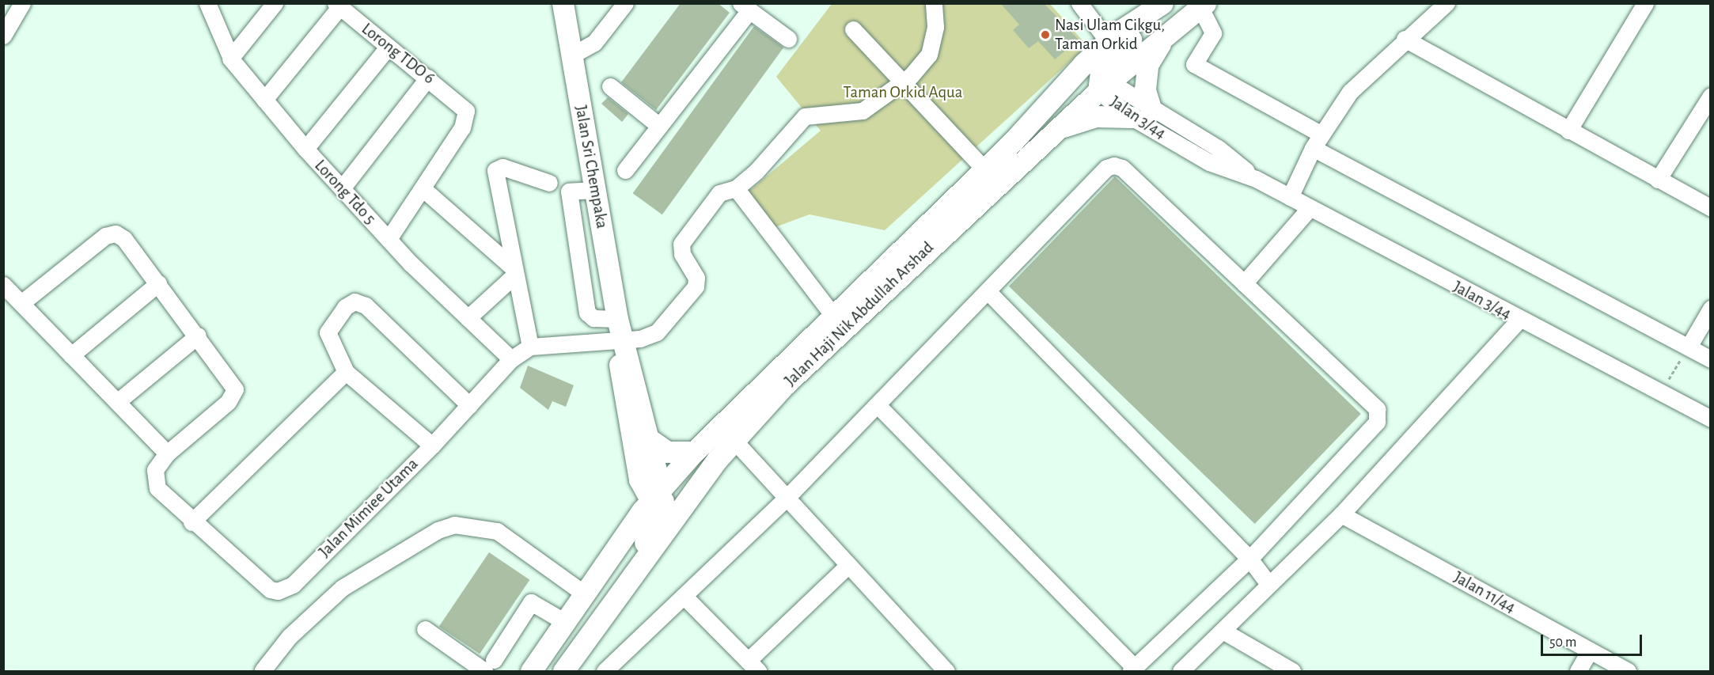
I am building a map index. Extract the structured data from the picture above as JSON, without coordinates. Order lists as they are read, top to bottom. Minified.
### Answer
{"streets":{"main road":["Jalan Sri Chempaka","Jalan Haji Nik Abdullah Arshad"],"street":["Lorong TDO 6","Jalan 3/44","Lorong Tdo 5","Jalan Mimiee Utama","Jalan 11/44"]},"crossings":[["Jalan 3/44","Jalan Haji Nik Abdullah Arshad"],["Jalan Sri Chempaka","Jalan Mimiee Utama"],["Lorong Tdo 5","Jalan Mimiee Utama"]],"parks":["Taman Orkid Aqua"],"places":["Nasi Ulam Cikgu, Taman Orkid"],"scale_bar":"50 m"}
